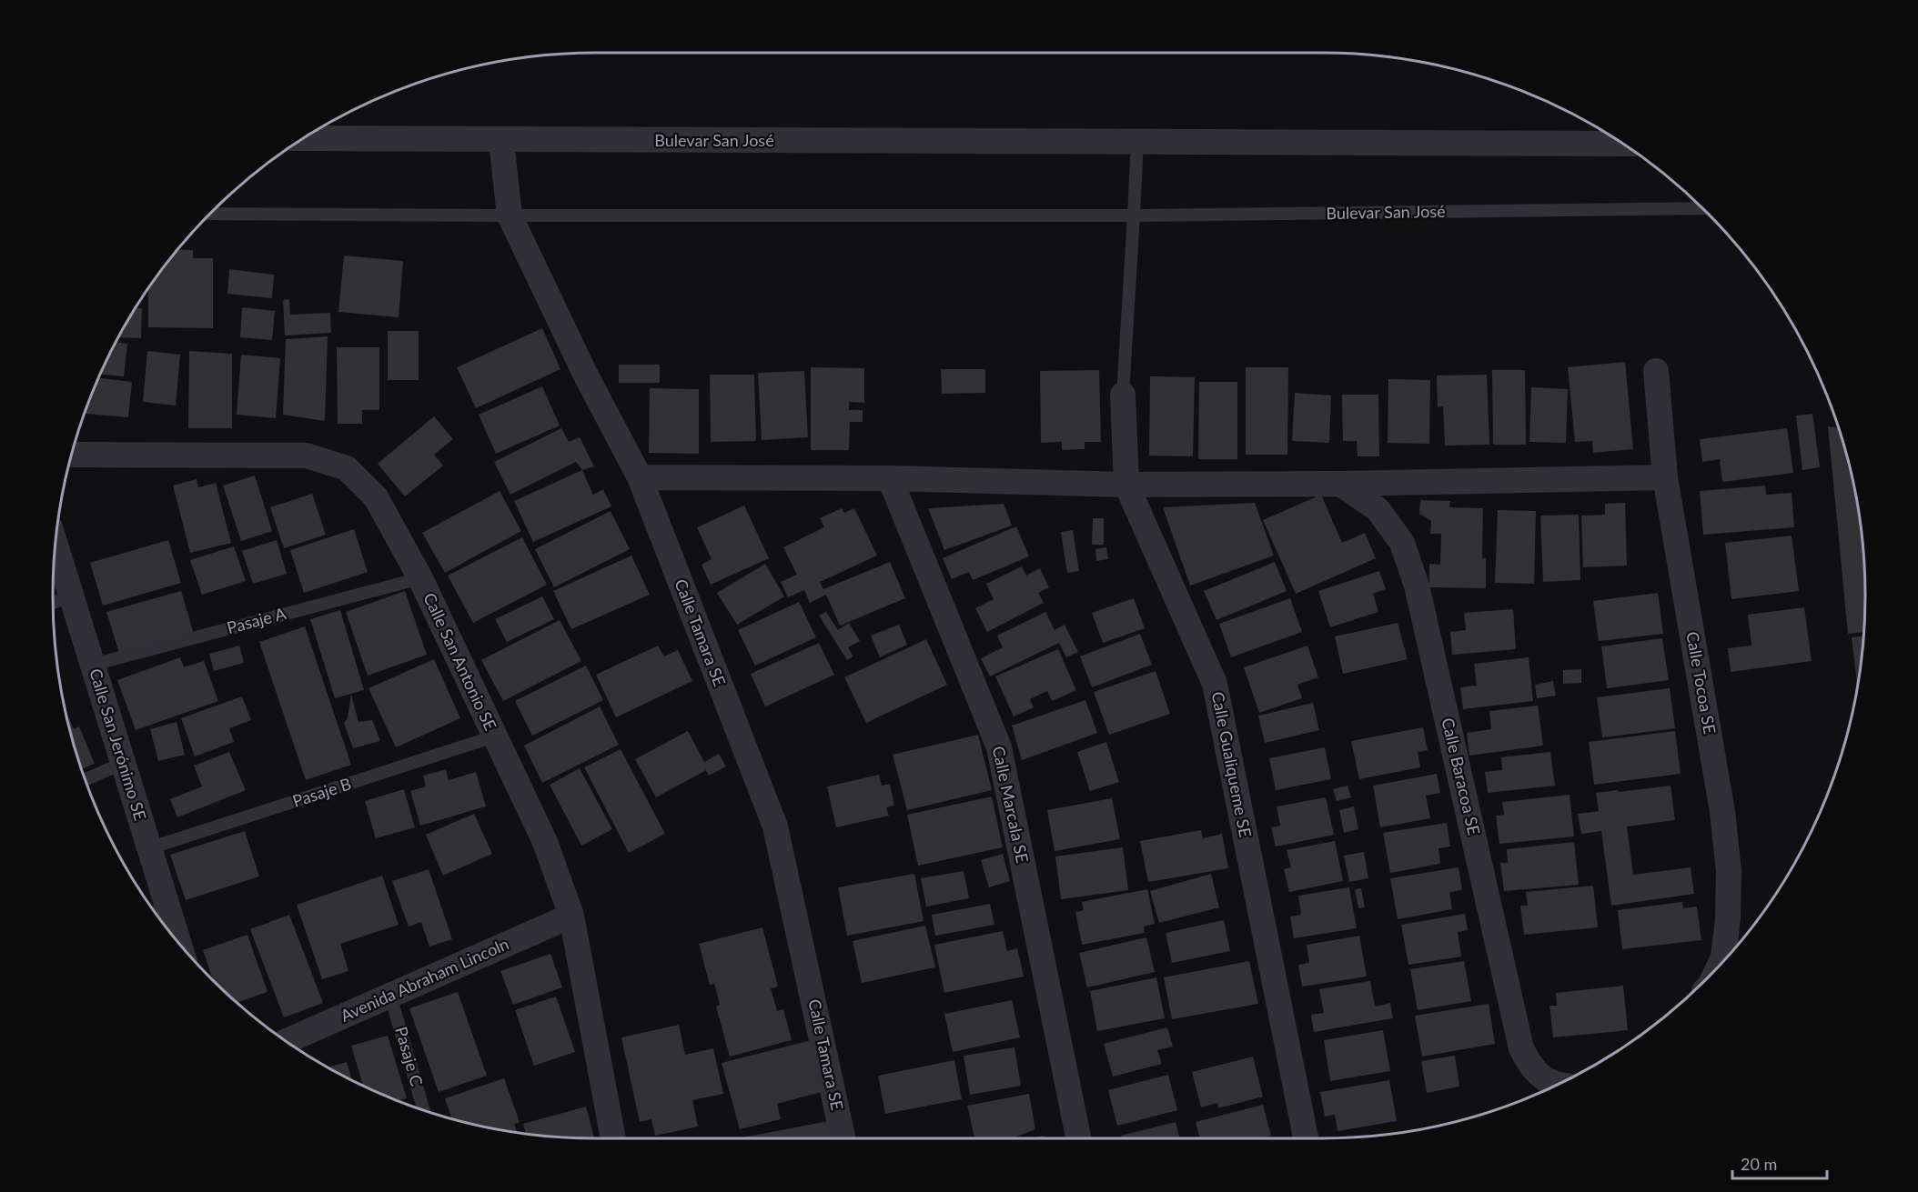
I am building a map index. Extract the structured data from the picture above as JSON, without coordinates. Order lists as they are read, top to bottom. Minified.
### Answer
{"streets":{"street":["Bulevar San José","Calle Tamara SE","Calle San Antonio SE","Calle Tocoa SE","Calle San Jerónimo SE","Calle Gualiqueme SE","Calle Baracoa SE","Calle Marcala SE","Avenida Abraham Lincoln"],"lane":["Pasaje A","Pasaje B","Pasaje C"]},"crossings":[["Bulevar San José","Calle Tamara SE"],["Pasaje A","Calle San Antonio SE"],["Pasaje A","Calle San Jerónimo SE"],["Calle San Antonio SE","Pasaje B"],["Calle San Antonio SE","Avenida Abraham Lincoln"],["Calle San Jerónimo SE","Pasaje B"],["Avenida Abraham Lincoln","Pasaje C"]],"scale_bar":"20 m"}
